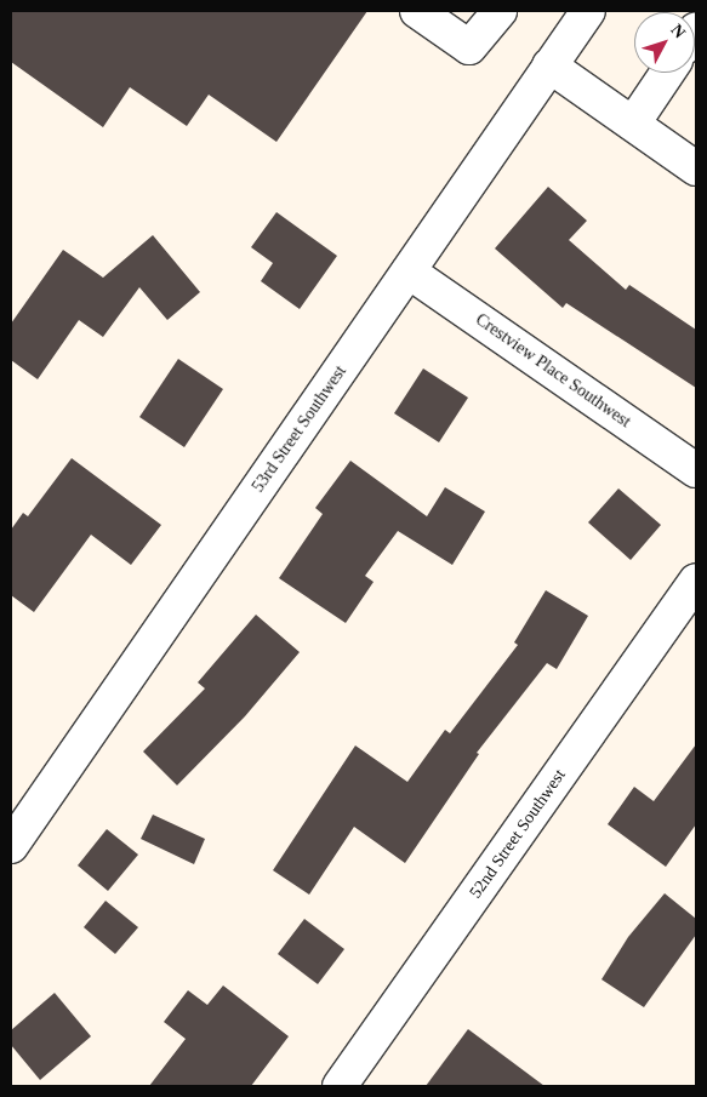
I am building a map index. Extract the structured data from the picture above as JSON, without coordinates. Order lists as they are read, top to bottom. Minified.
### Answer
{"streets":{"street":["Crestview Place Southwest","53rd Street Southwest","52nd Street Southwest"]},"crossings":[["Crestview Place Southwest","53rd Street Southwest"]],"north":"top right"}
